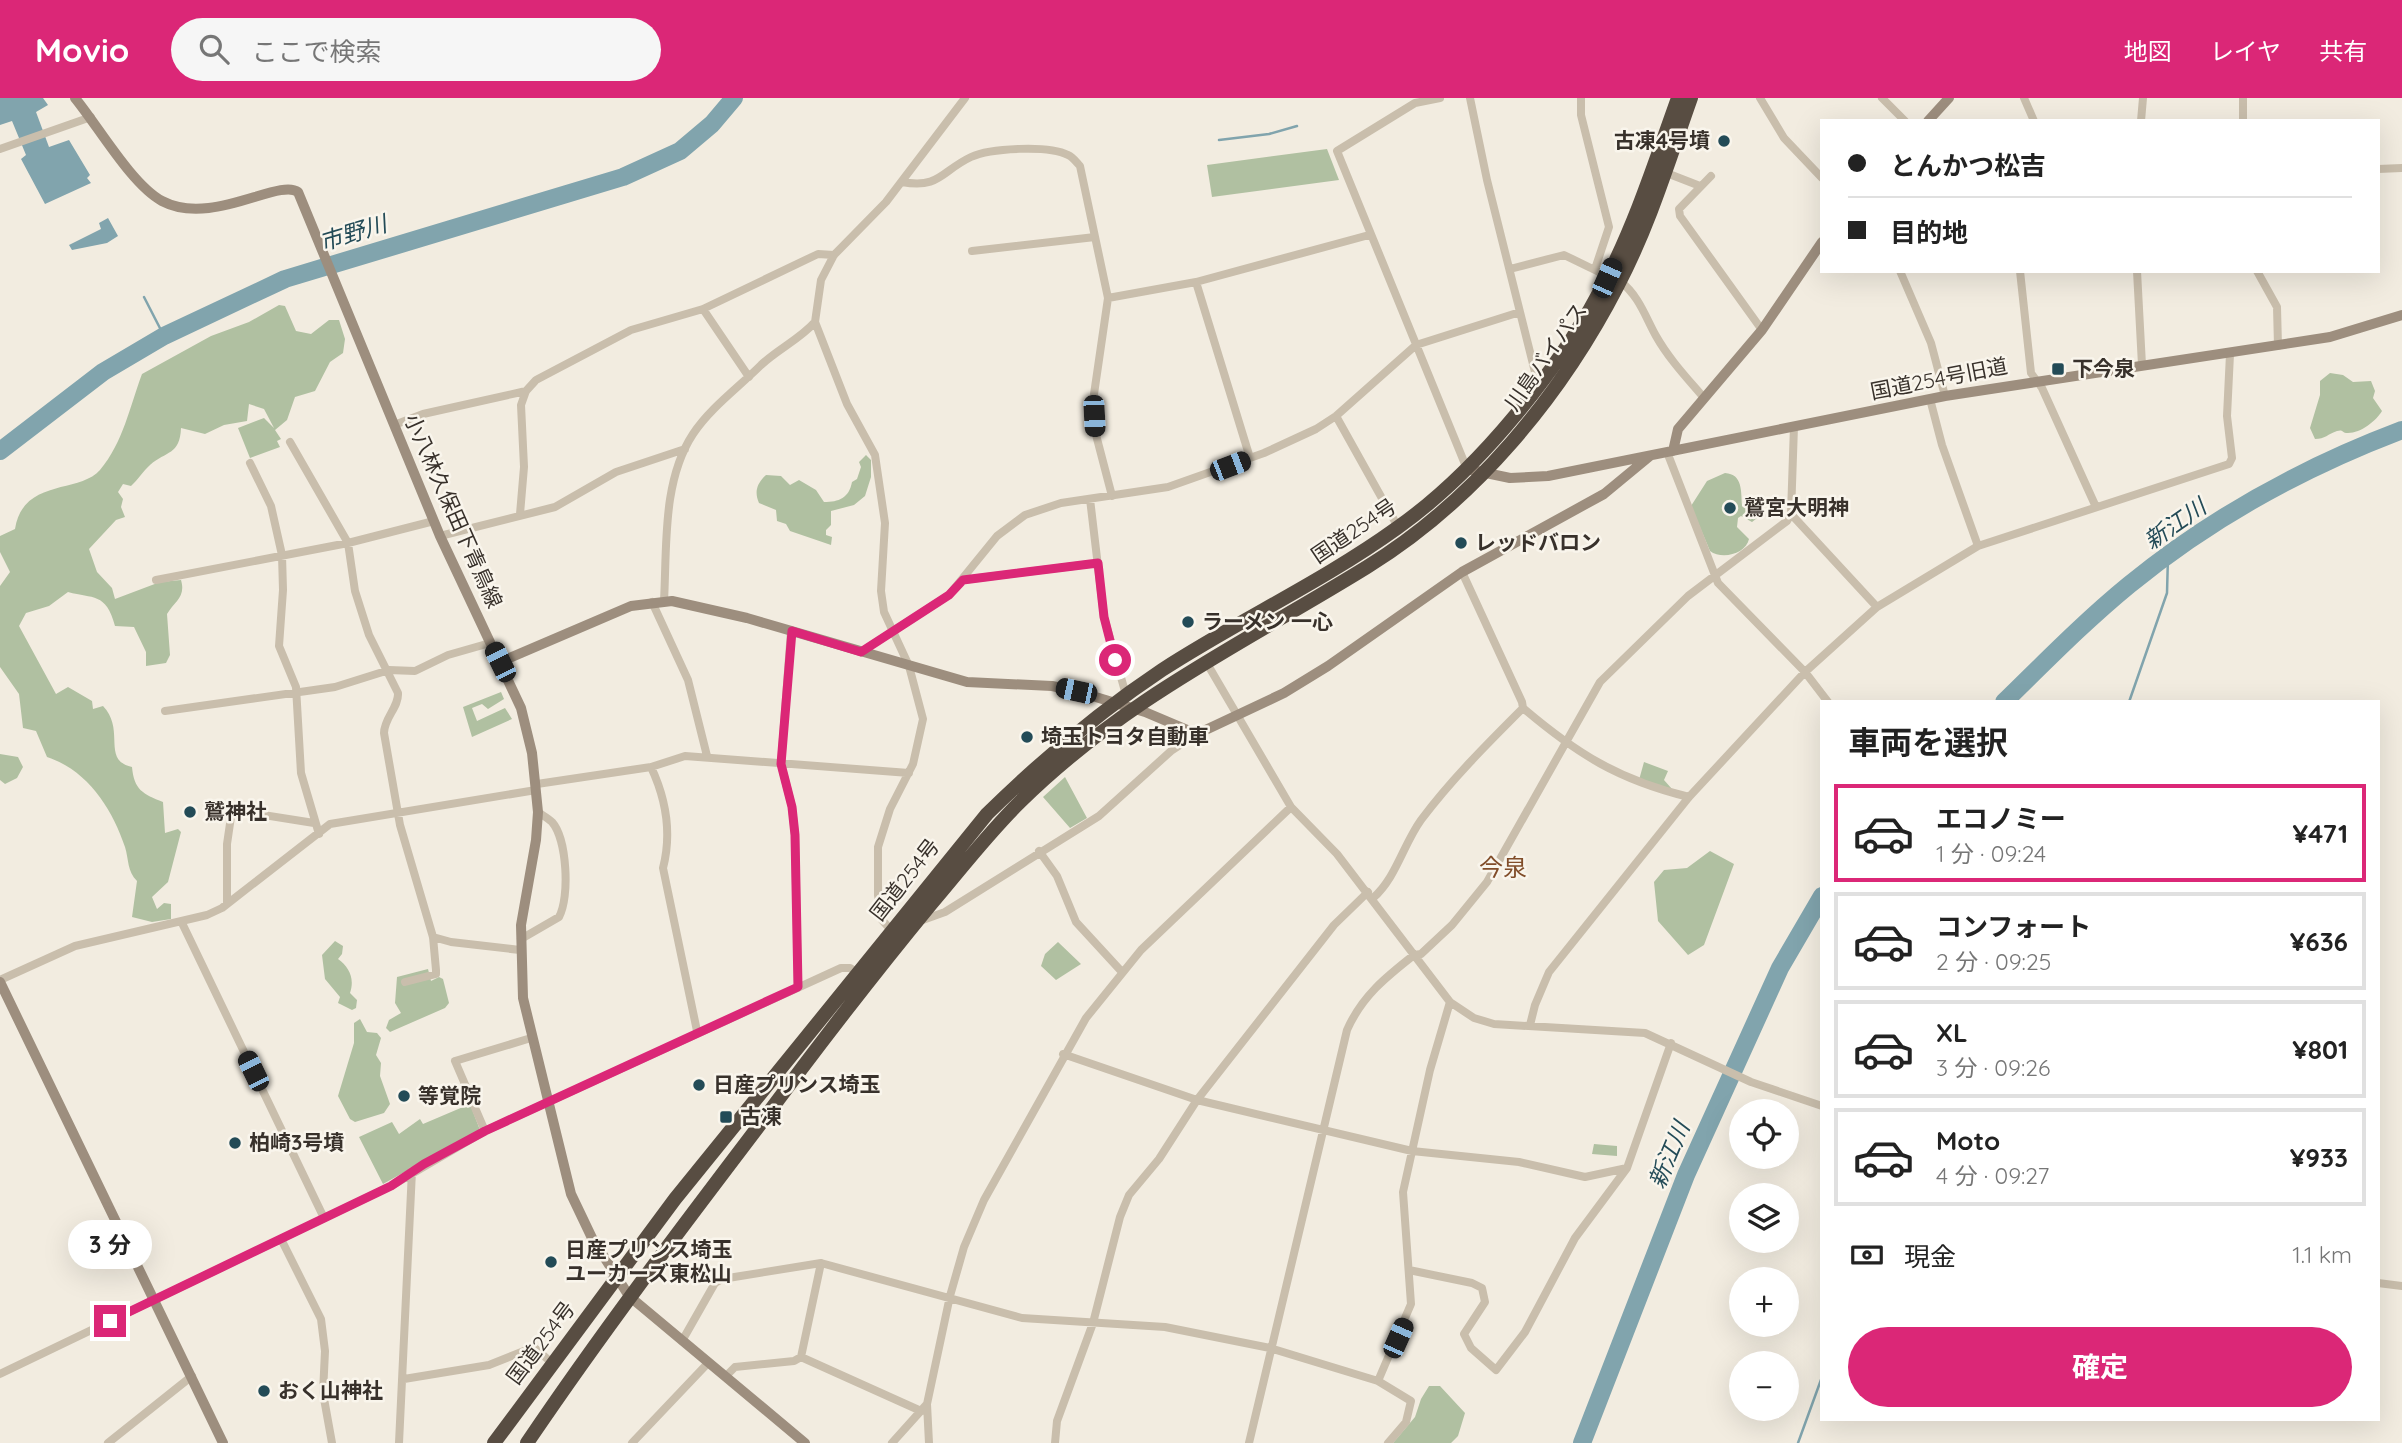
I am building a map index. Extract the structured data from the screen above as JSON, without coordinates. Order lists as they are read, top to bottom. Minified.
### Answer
{"streets":{"highway":["川島バイパス","国道254号"],"street":["国道254号旧道","小八林久保田下青鳥線"]},"crossings":[["川島バイパス","国道254号旧道"],["川島バイパス","国道254号"],["国道254号旧道","国道254号"],["小八林久保田下青鳥線","国道254号"]],"districts":["今泉"],"water":["市野川","新江川"],"places":{"other":["古凍4号墳","鷲宮大明神","レッドバロン","ラーメン 一心","埼玉トヨタ自動車","鷲神社","日産プリンス埼玉","等覚院","柏崎3号墳","日産プリンス埼玉 ユーカーズ東松山","おく山神社"],"transit":["下今泉","古凍"]},"page":{"header":"Movio","search":"ここで検索","nav":["地図","レイヤ","共有"],"banner":["とんかつ松吉","目的地"],"heading":"車両を選択","list":[{"name":"エコノミー","note":"1 分 · 09:24","value":"¥471"},{"name":"コンフォート","note":"2 分 · 09:25","value":"¥636"},{"name":"XL","note":"3 分 · 09:26","value":"¥801"},{"name":"Moto","note":"4 分 · 09:27","value":"¥933"}],"map_buttons":["+","−"],"pay":["現金","1.1 km"],"bubble":"3 分","buttons":"確定"}}
